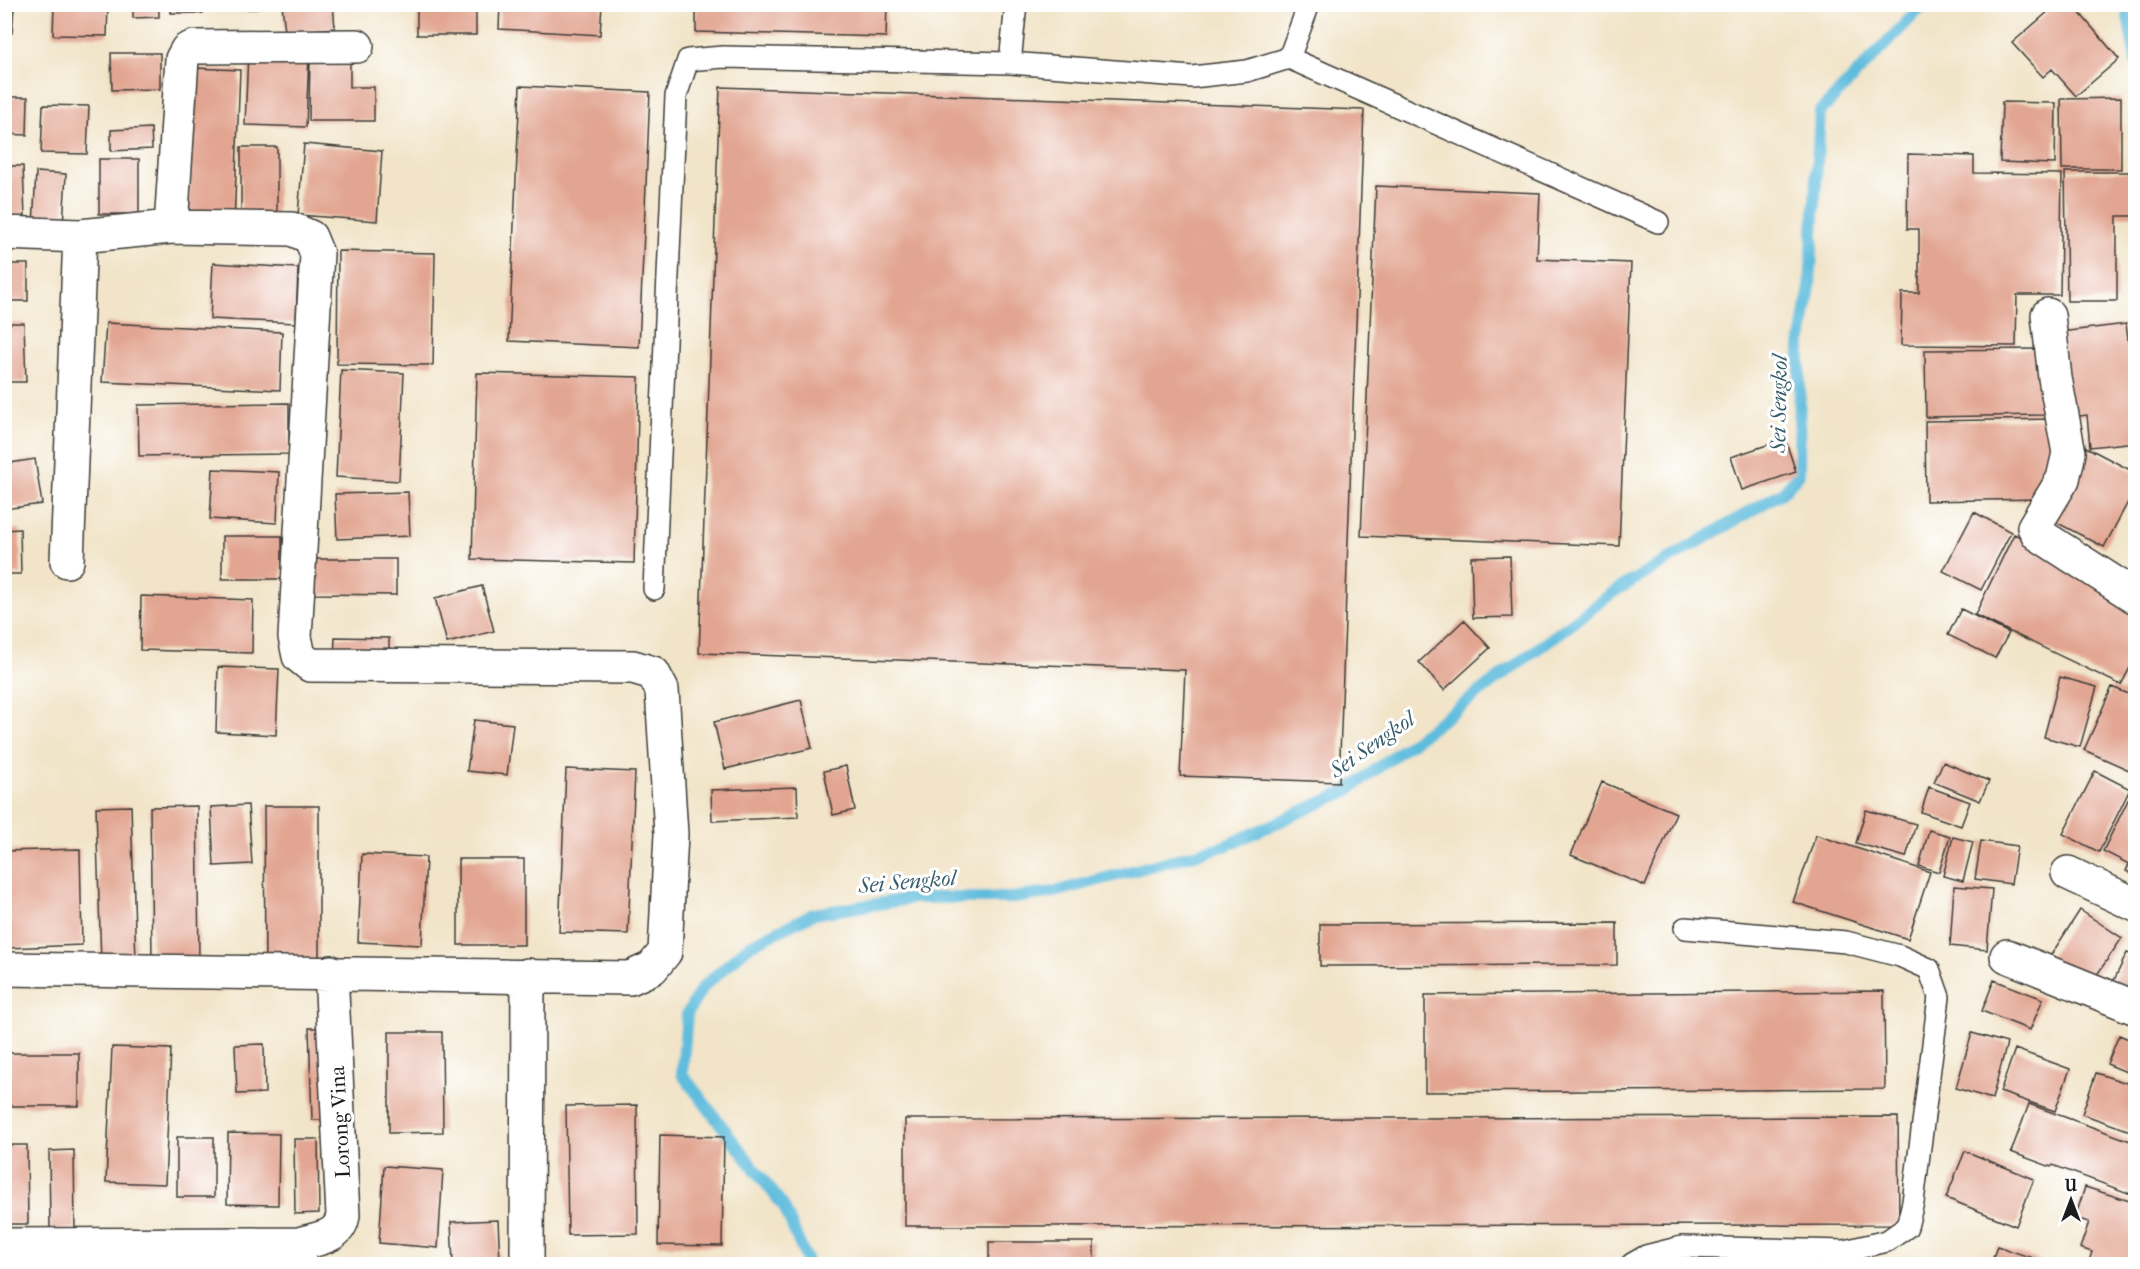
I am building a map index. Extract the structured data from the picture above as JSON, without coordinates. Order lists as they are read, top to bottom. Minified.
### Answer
{"streets":{"street":["Lorong Vina"]},"water":["Sei Sengkol"],"north":"top"}
